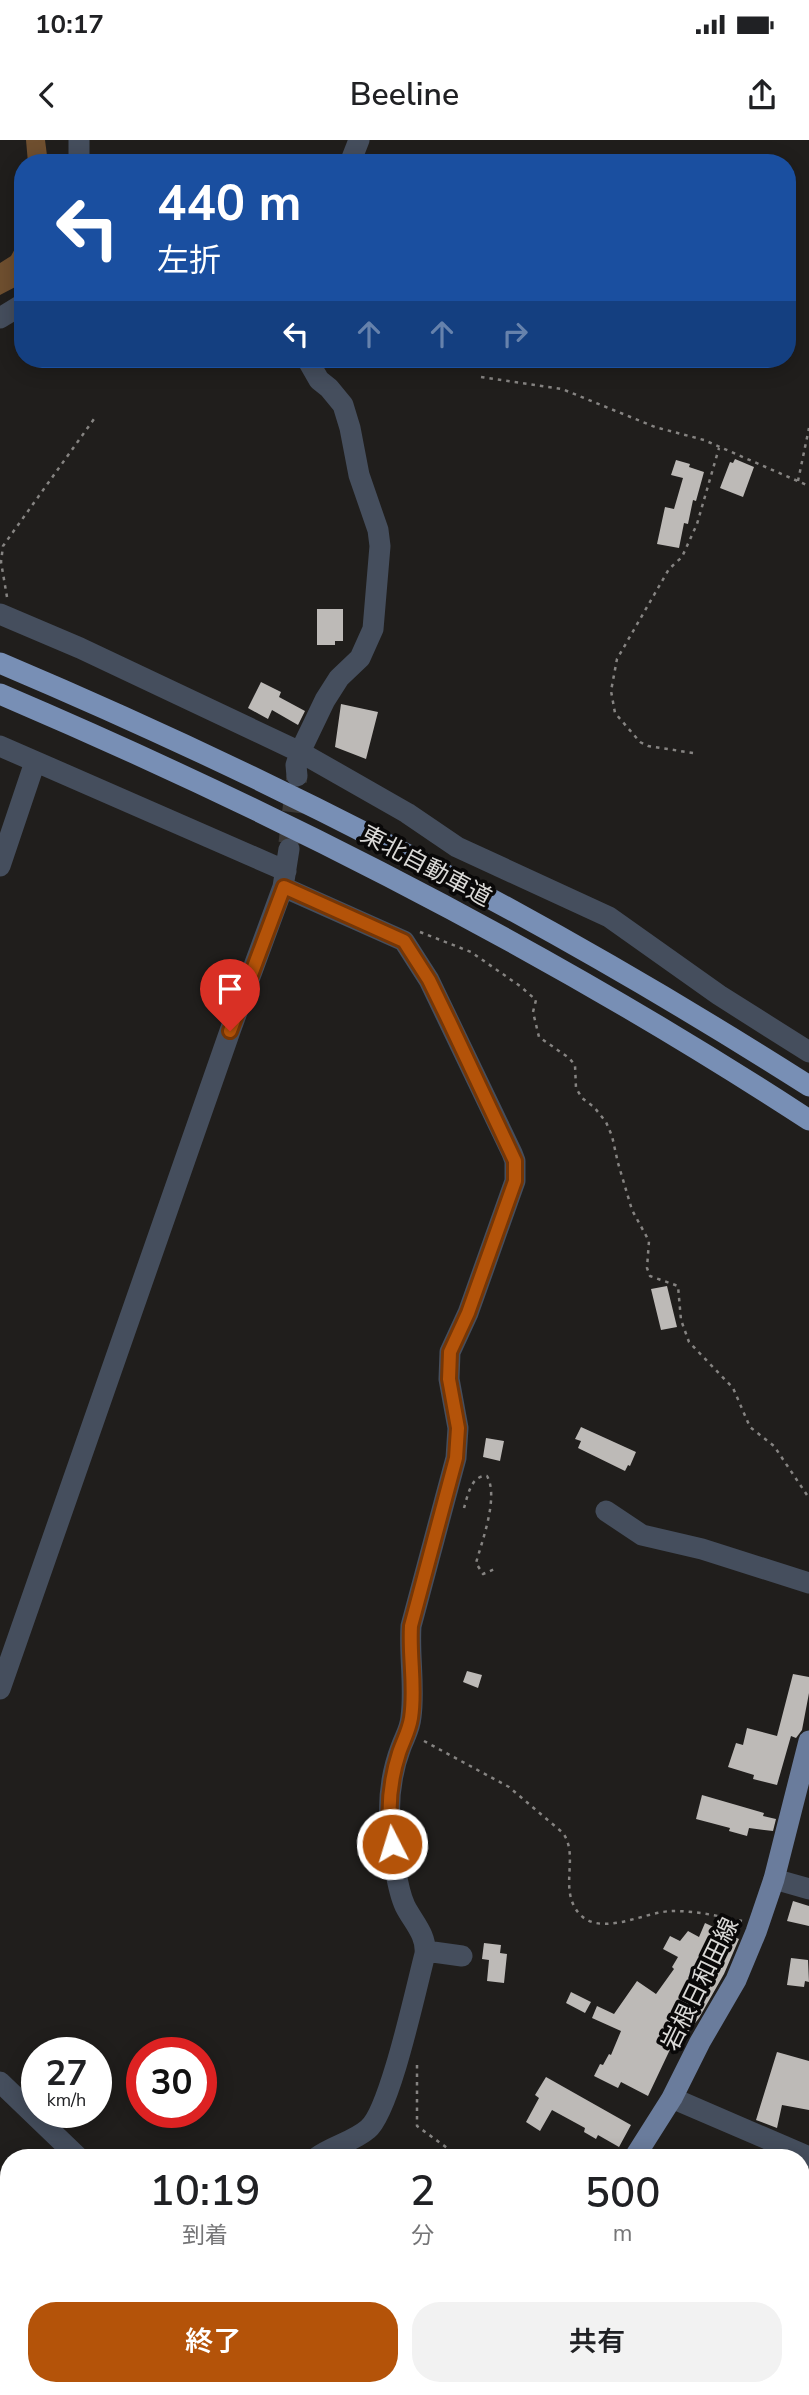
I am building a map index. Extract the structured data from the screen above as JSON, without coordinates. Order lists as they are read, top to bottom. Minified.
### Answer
{"streets":{"highway":["東北自動車道"],"main road":["岩根日和田線"]},"page":{"status":"10:17","header":"Beeline","turn":["440 m","左折"],"speed":"27 km/h","limit":"30","eta":["10:19","到着","2","分","500","m"],"buttons":["終了","共有"]}}
